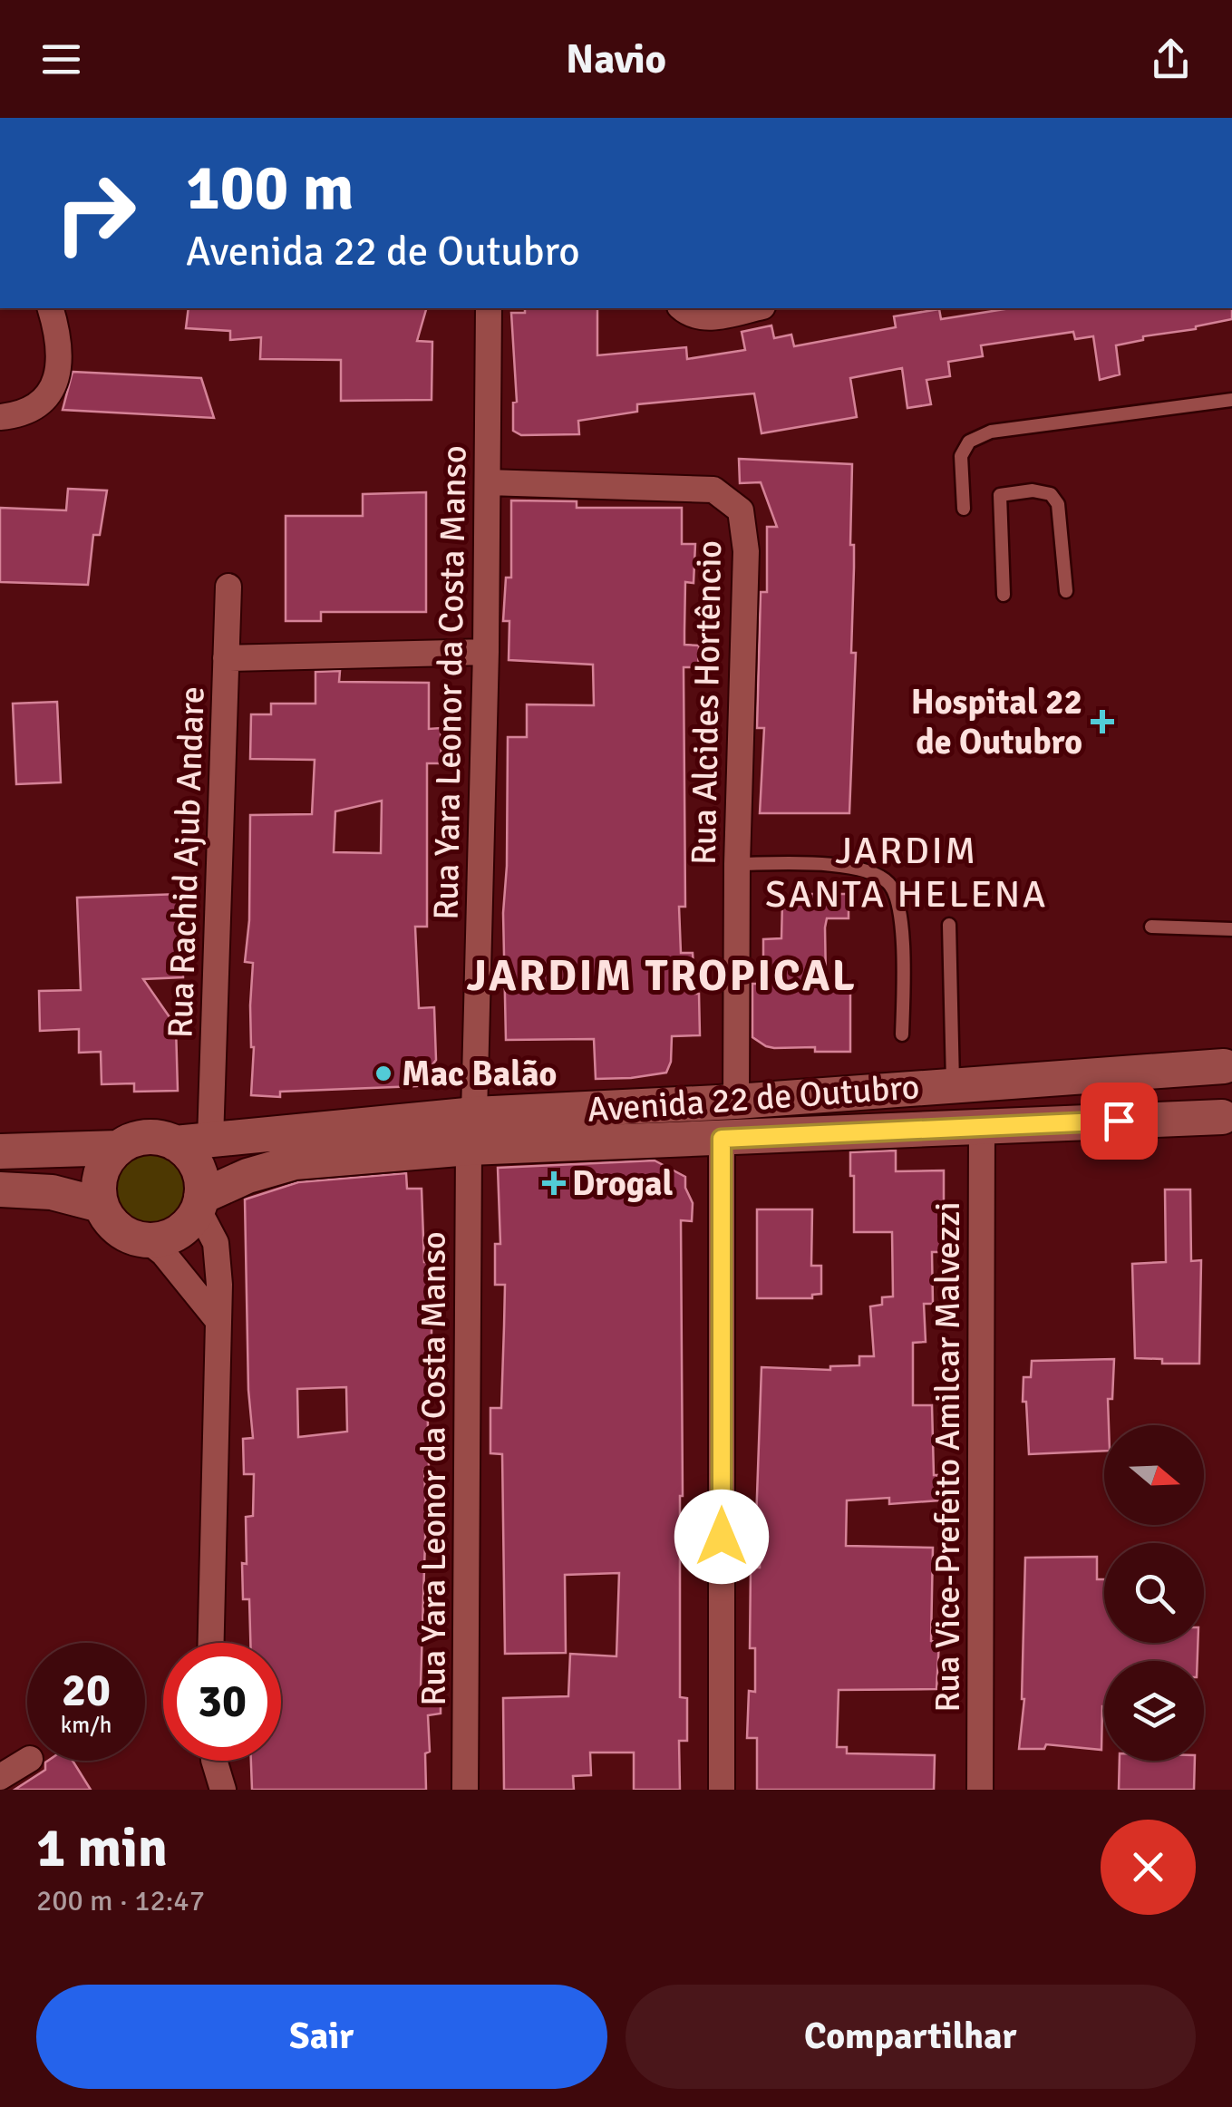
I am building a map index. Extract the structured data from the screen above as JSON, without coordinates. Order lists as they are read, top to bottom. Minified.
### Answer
{"streets":{"street":["Rua Yara Leonor da Costa Manso","Rua Alcides Hortêncio","Rua Rachid Ajub Andare","Avenida 22 de Outubro","Rua Vice-Prefeito Amilcar Malvezzi"]},"crossings":[["Rua Yara Leonor da Costa Manso","Rua Alcides Hortêncio"],["Rua Yara Leonor da Costa Manso","Avenida 22 de Outubro"],["Rua Alcides Hortêncio","Avenida 22 de Outubro"],["Rua Rachid Ajub Andare","Avenida 22 de Outubro"],["Avenida 22 de Outubro","Rua Vice-Prefeito Amilcar Malvezzi"]],"districts":["JARDIM SANTA HELENA","JARDIM TROPICAL"],"places":{"health":["Hospital 22 de Outubro","Drogal"],"other":["Mac Balão"]},"north":"right","page":{"header":"Navio","turn":["100 m","Avenida 22 de Outubro"],"speed":"20 km/h","limit":"30","heading":["1 min","200 m · 12:47"],"buttons":["Sair","Compartilhar"]}}
